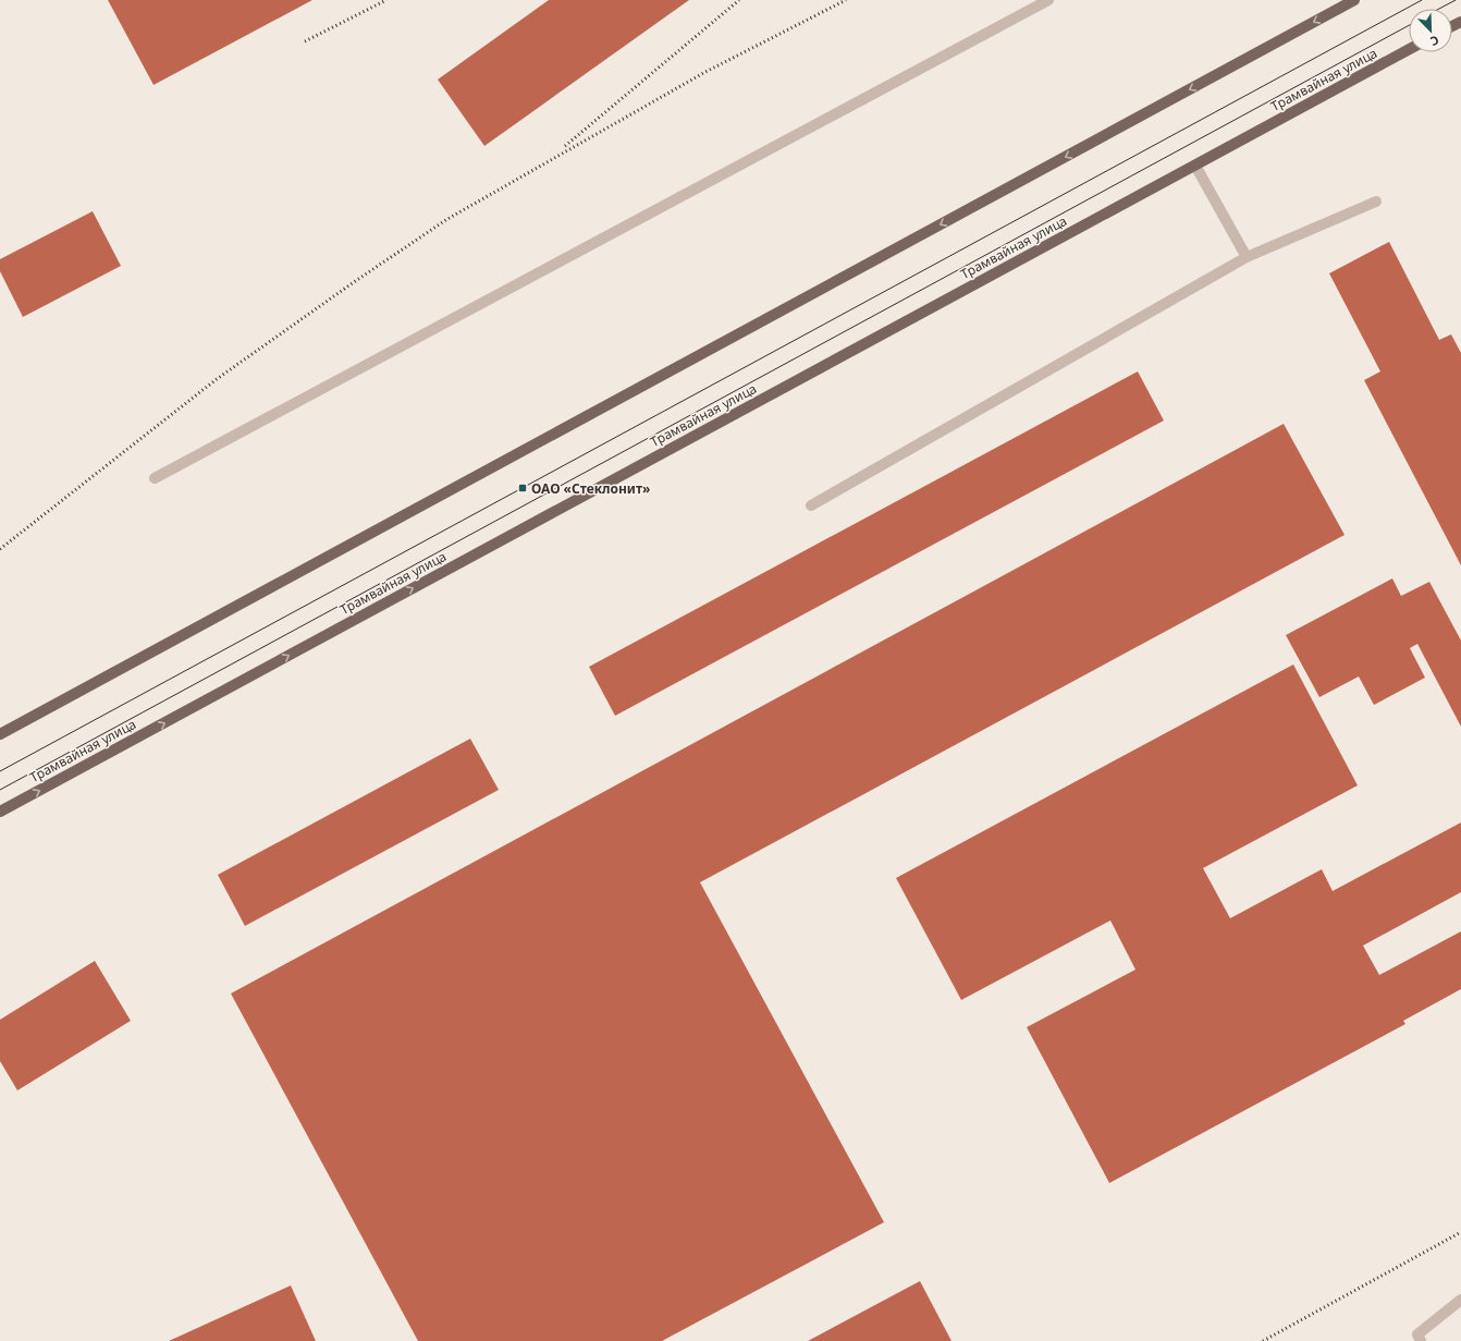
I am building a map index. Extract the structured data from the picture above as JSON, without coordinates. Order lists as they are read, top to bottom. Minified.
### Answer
{"streets":{"main road":["Трамвайная улица"]},"places":{"transit":["ОАО «Стеклонит»"]},"north":"bottom right"}
